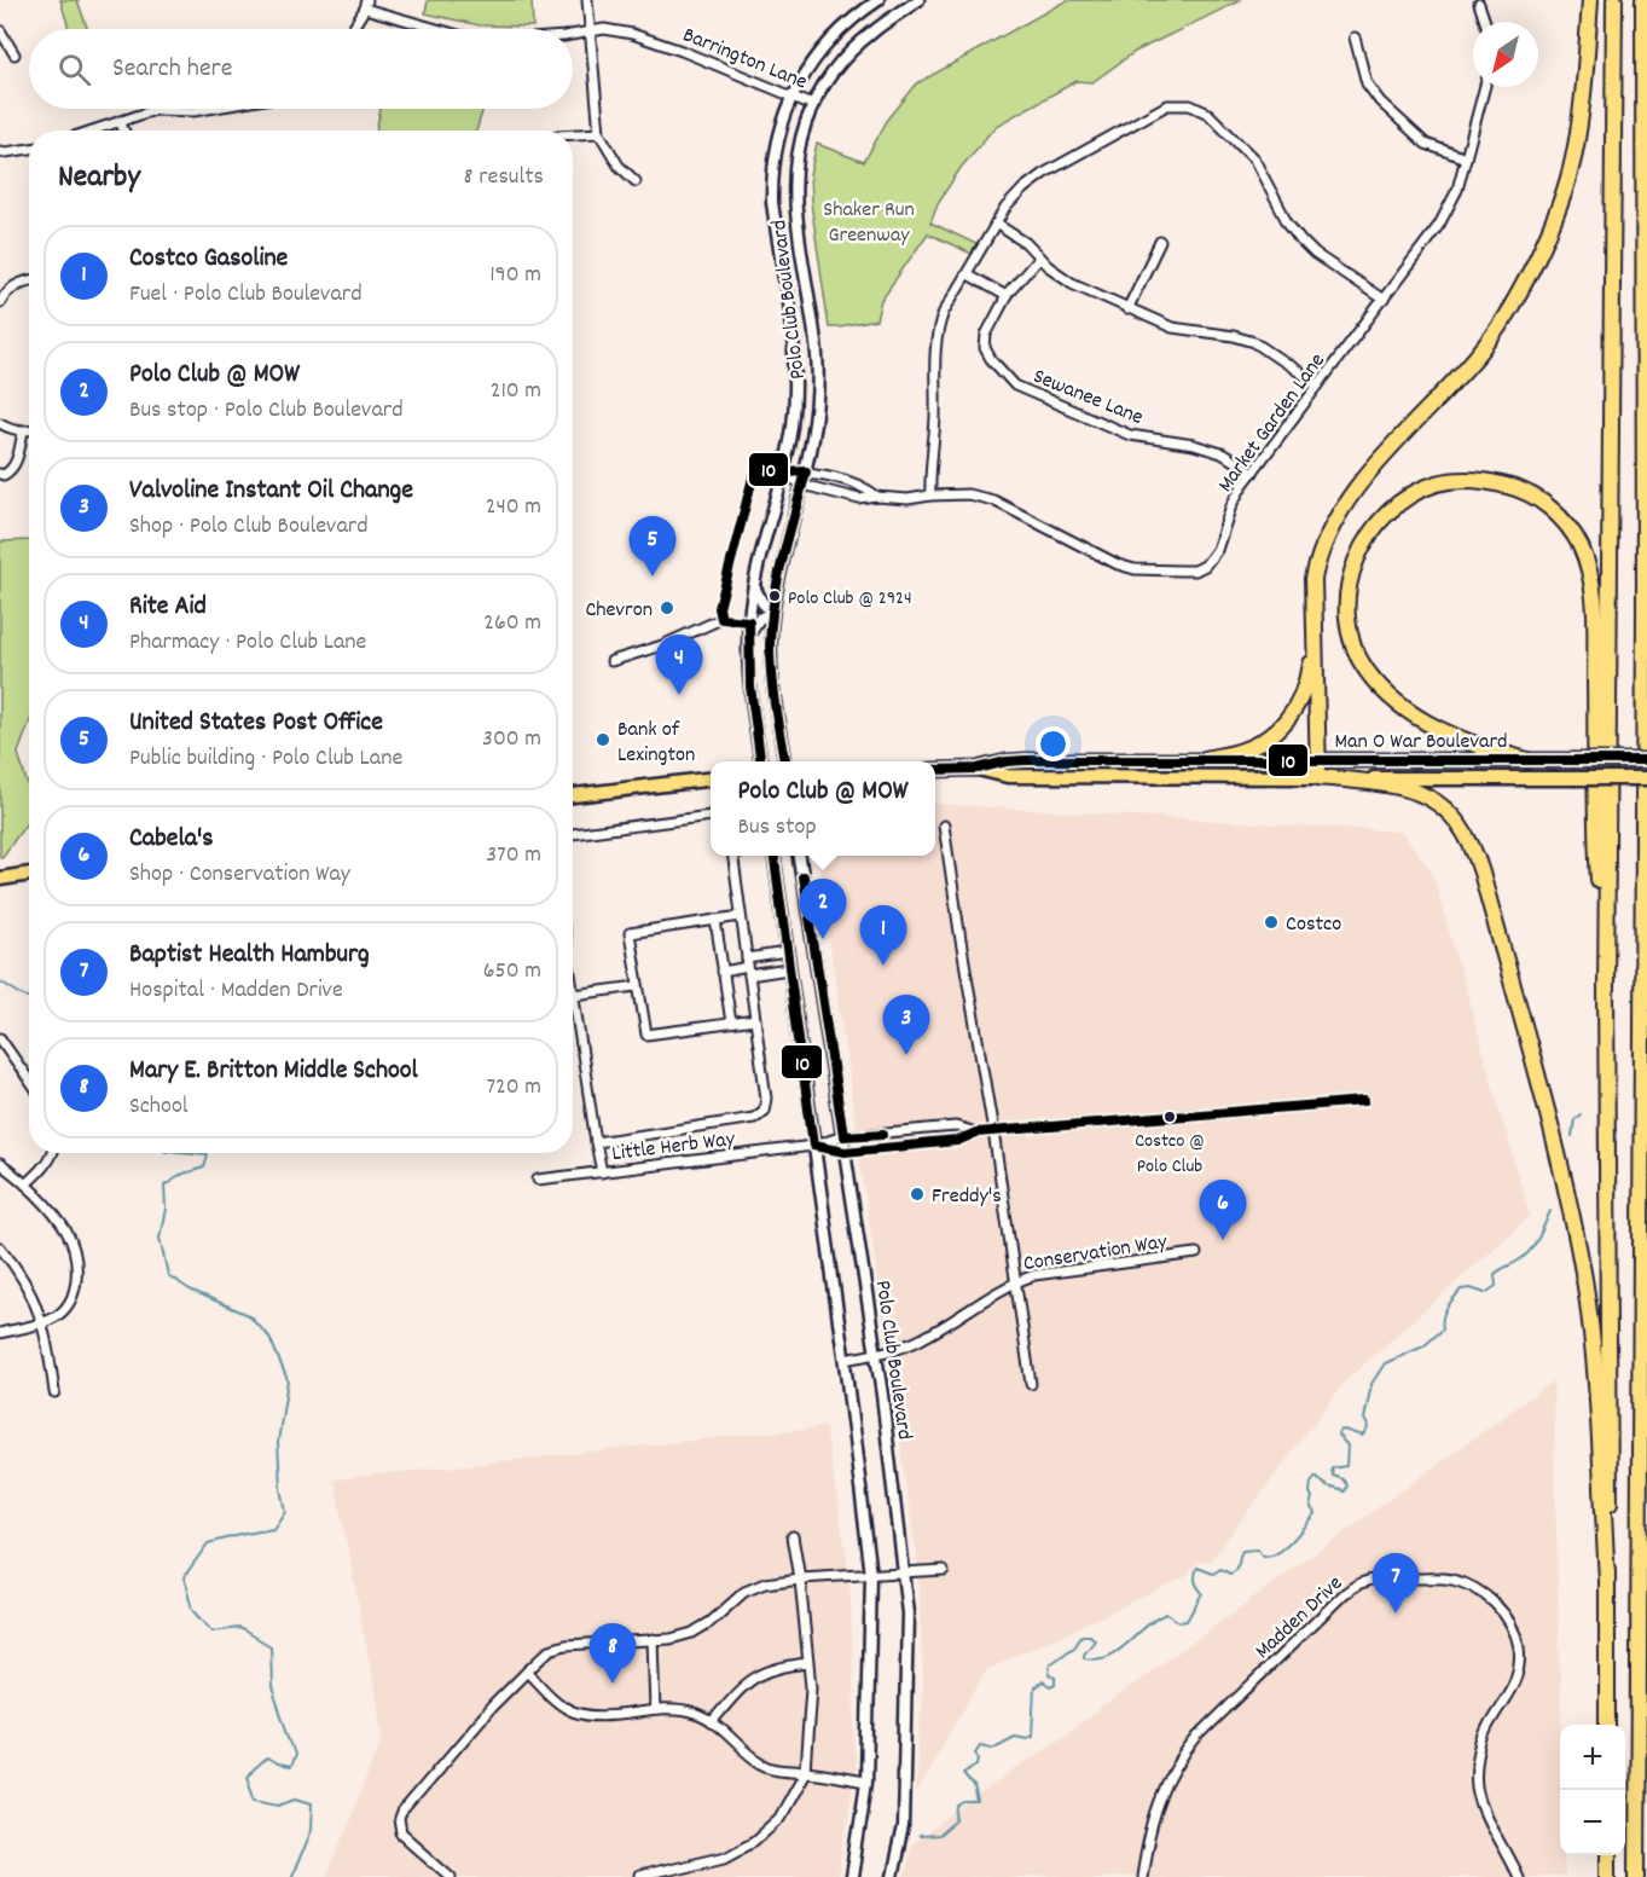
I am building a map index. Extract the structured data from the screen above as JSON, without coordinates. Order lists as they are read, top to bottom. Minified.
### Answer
{"streets":{"main road":["Man O War Boulevard"],"street":["Barrington Lane","Polo Club Boulevard","Sewanee Lane","Market Garden Lane","Little Herb Way","Conservation Way","Madden Drive"]},"crossings":[["Barrington Lane","Polo Club Boulevard"],["Polo Club Boulevard","Market Garden Lane"],["Polo Club Boulevard","Conservation Way"],["Sewanee Lane","Market Garden Lane"]],"parks":["Shaker Run Greenway"],"places":["Polo Club @ 2924","Chevron","Bank of Lexington","Costco","Costco @ Polo Club","Freddy's"],"lines":["transit line 10"],"north":"bottom left","page":{"search":"Search here","heading":["Nearby","8 results"],"list":[{"mark":"1","name":"Costco Gasoline","note":"Fuel · Polo Club Boulevard","value":"190 m"},{"mark":"2","name":"Polo Club @ MOW","note":"Bus stop · Polo Club Boulevard","value":"210 m"},{"mark":"3","name":"Valvoline Instant Oil Change","note":"Shop · Polo Club Boulevard","value":"240 m"},{"mark":"4","name":"Rite Aid","note":"Pharmacy · Polo Club Lane","value":"260 m"},{"mark":"5","name":"United States Post Office","note":"Public building · Polo Club Lane","value":"300 m"},{"mark":"6","name":"Cabela's","note":"Shop · Conservation Way","value":"370 m"},{"mark":"7","name":"Baptist Health Hamburg","note":"Hospital · Madden Drive","value":"650 m"},{"mark":"8","name":"Mary E. Britton Middle School","note":"School","value":"720 m"}],"pins":["5","4","2","1","3","6","7","8"],"popup":["Polo Club @ MOW","Bus stop"],"map_buttons":["+","−"]}}
